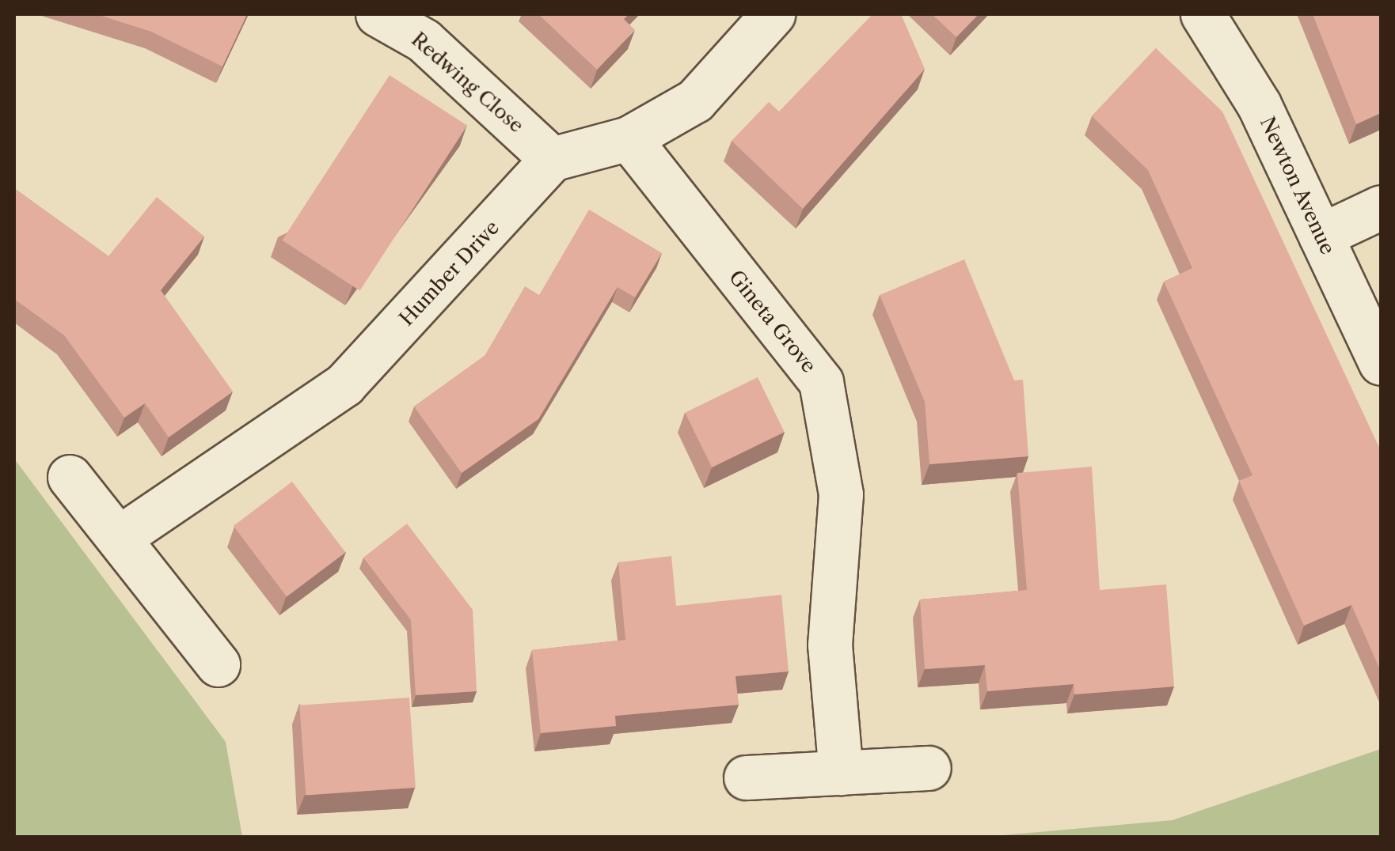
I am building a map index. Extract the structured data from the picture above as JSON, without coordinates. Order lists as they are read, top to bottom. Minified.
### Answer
{"streets":{"street":["Redwing Close","Newton Avenue","Humber Drive","Gineta Grove"]},"crossings":[["Redwing Close","Humber Drive"]]}
